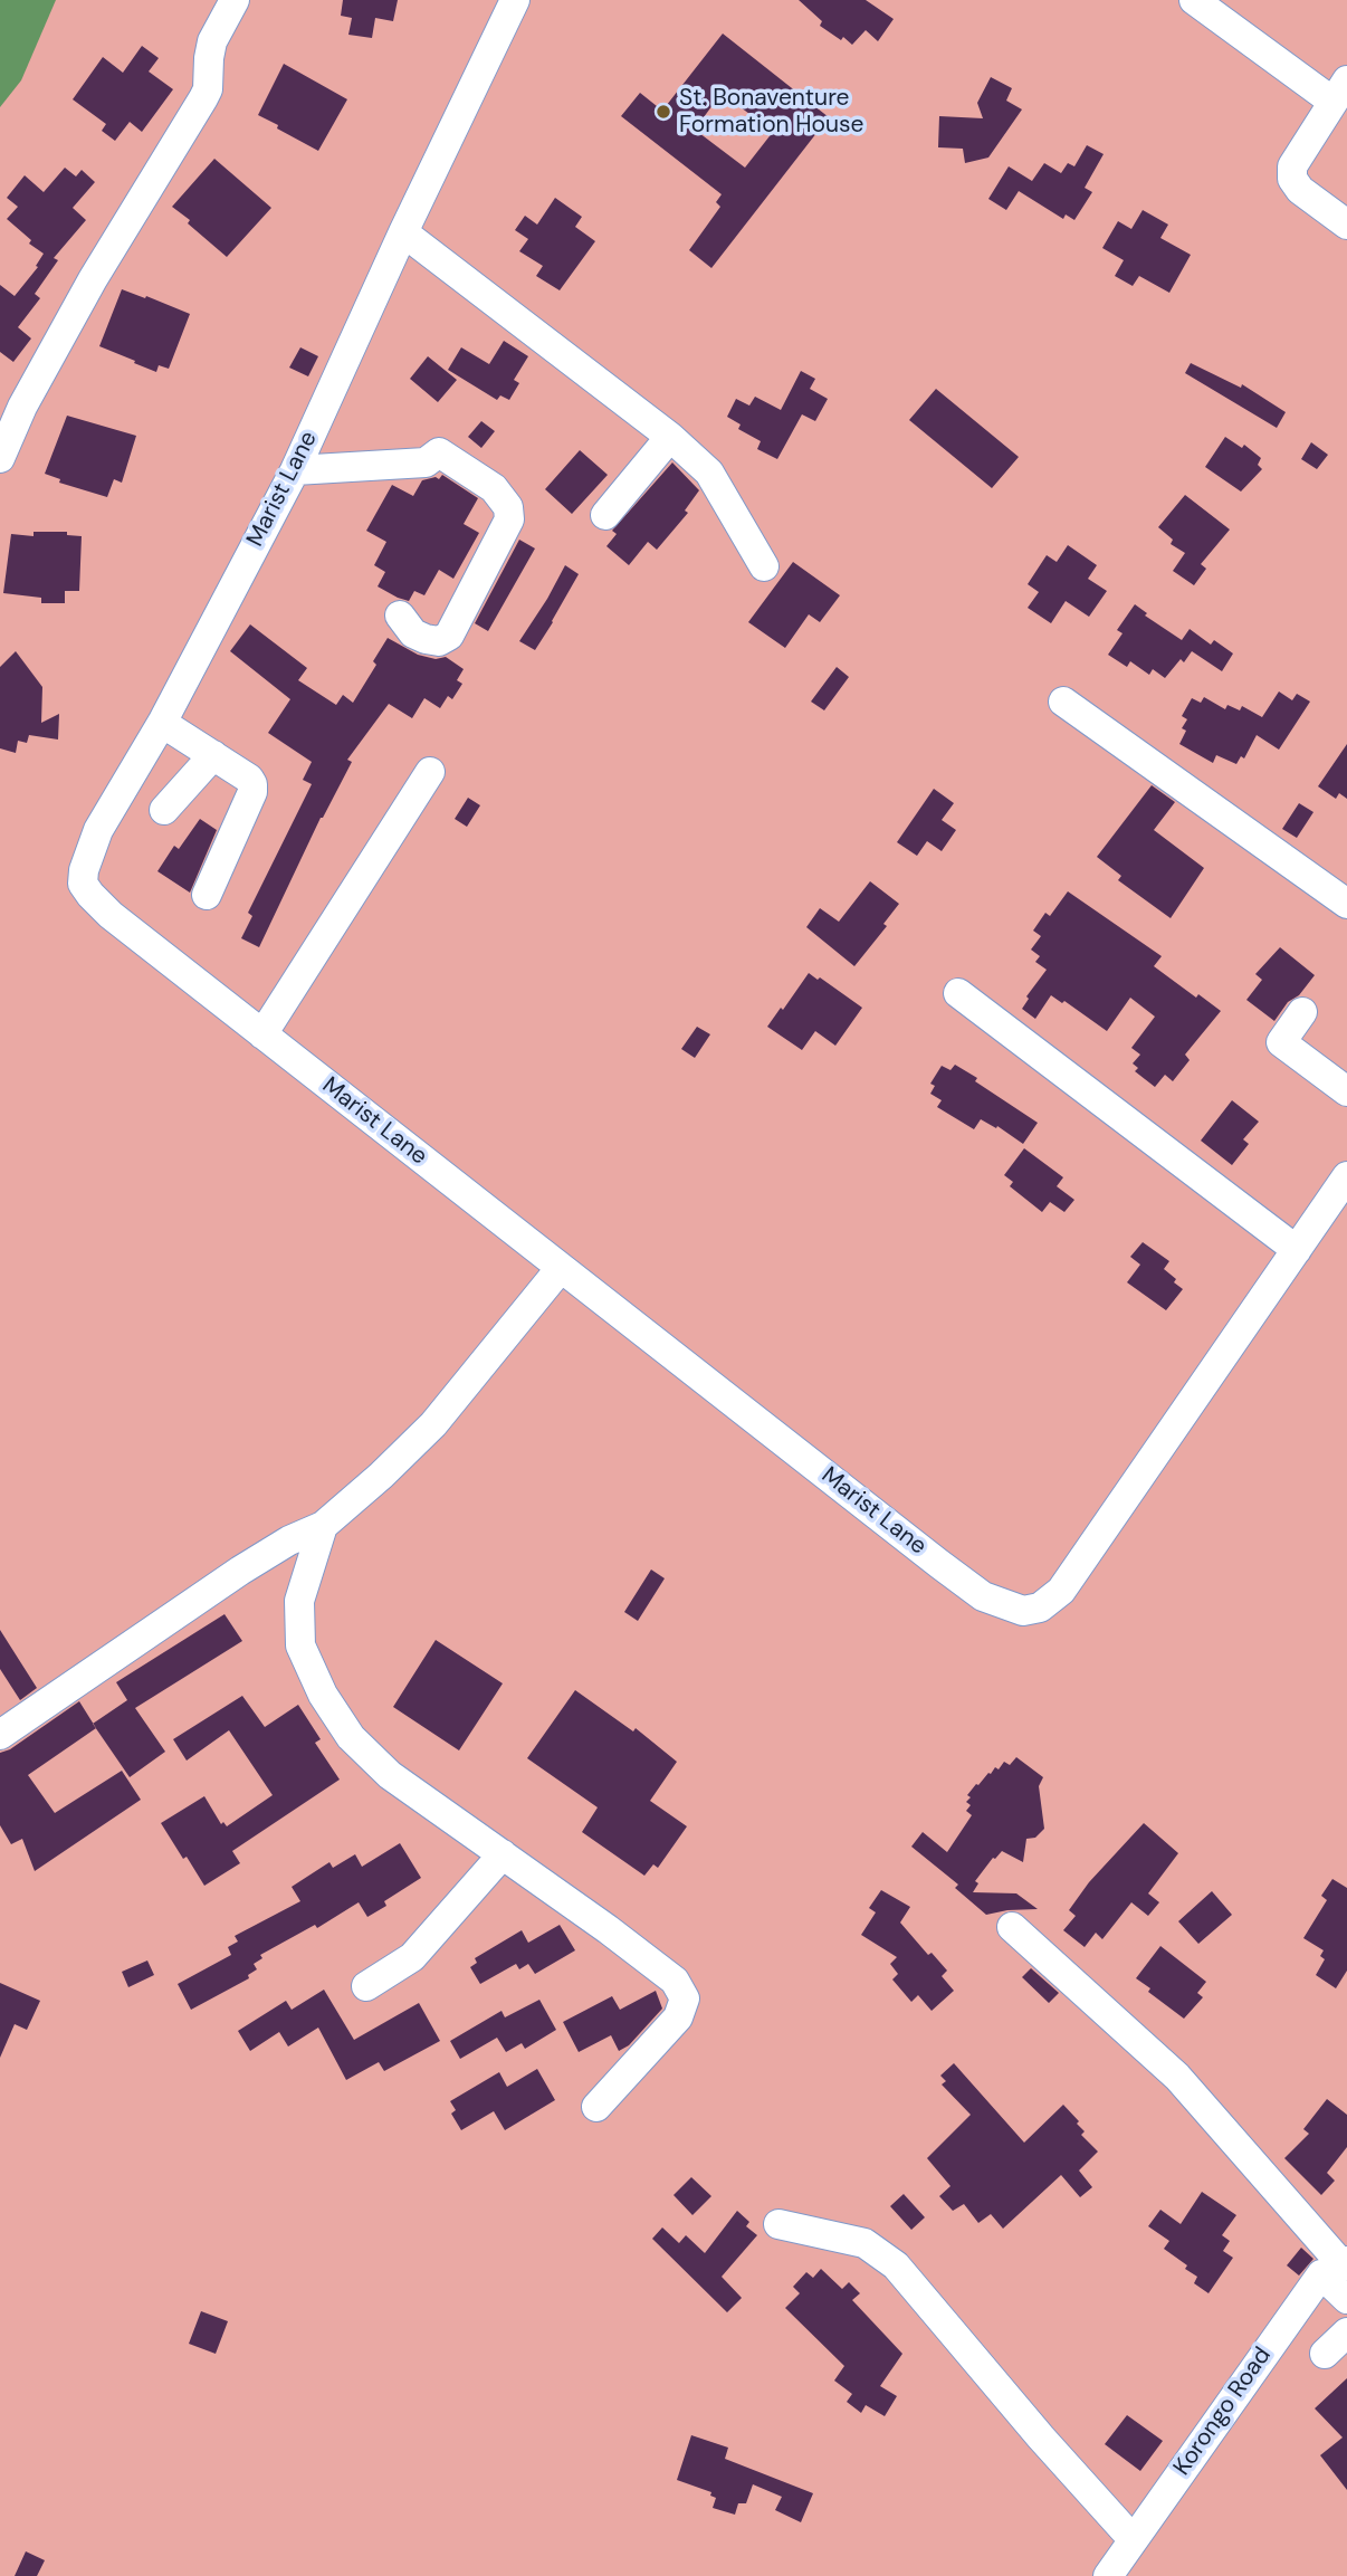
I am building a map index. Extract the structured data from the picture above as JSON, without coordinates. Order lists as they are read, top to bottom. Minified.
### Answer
{"streets":{"street":["Marist Lane","Korongo Road"]},"places":["St. Bonaventure Formation House"]}
